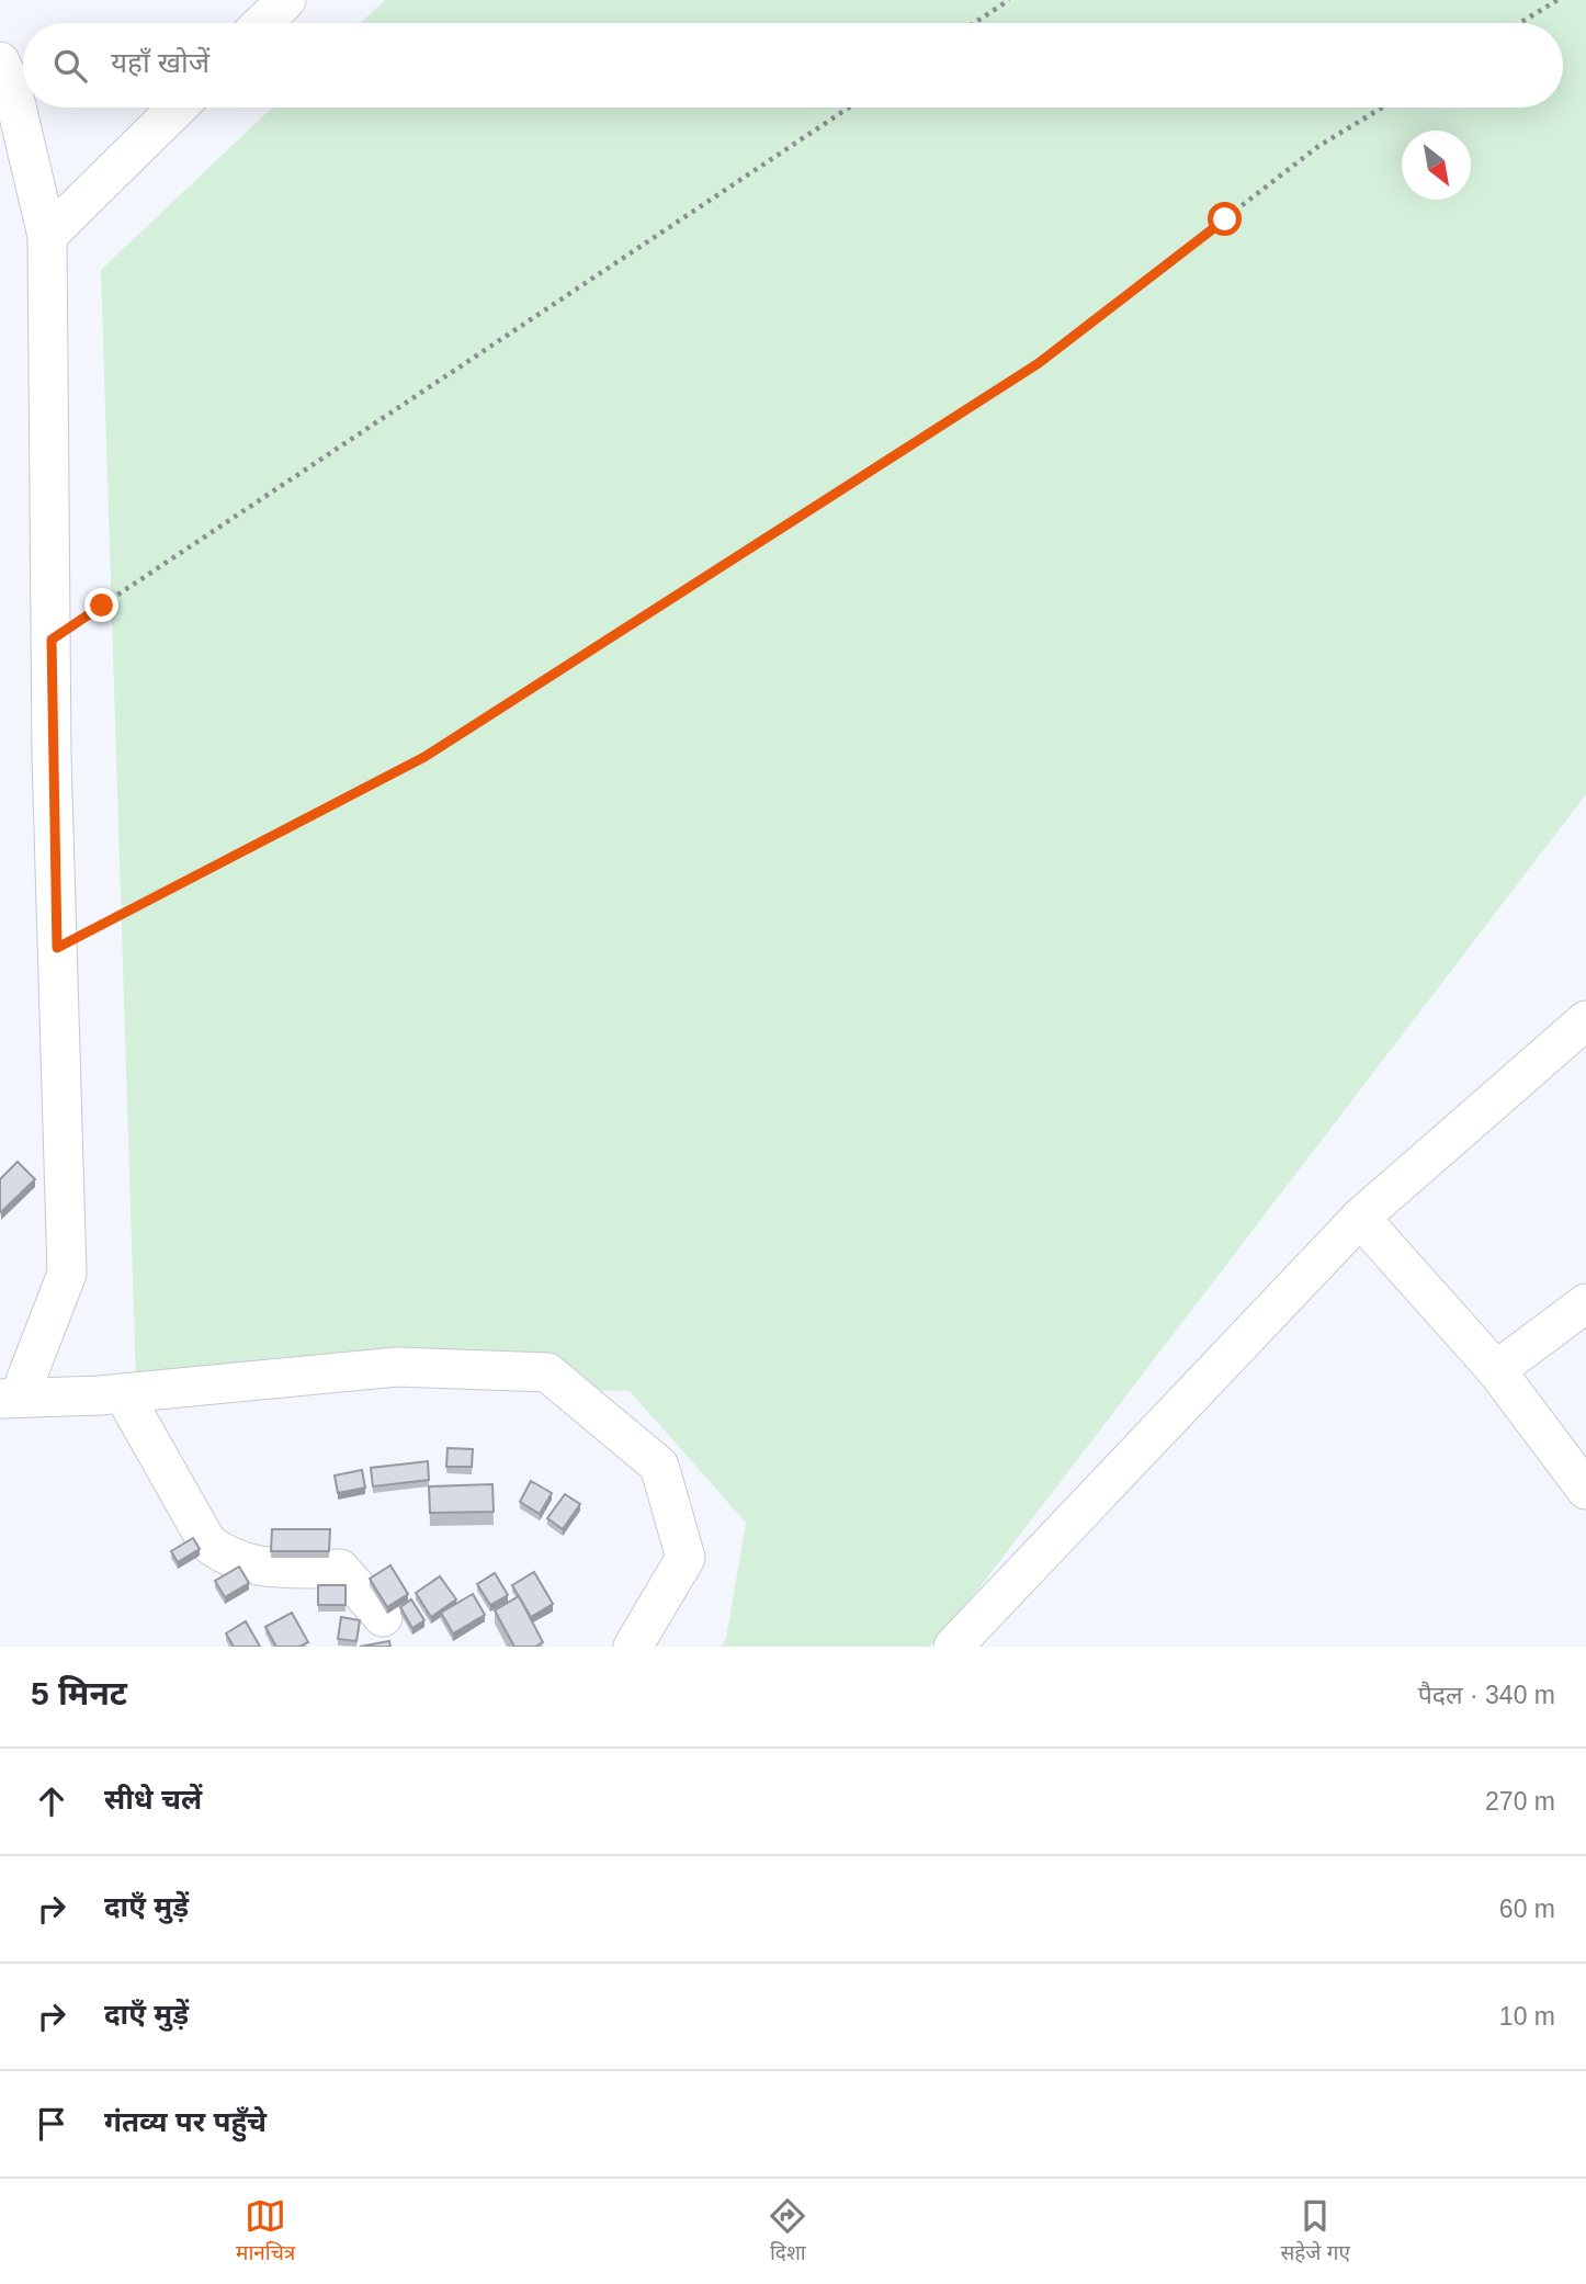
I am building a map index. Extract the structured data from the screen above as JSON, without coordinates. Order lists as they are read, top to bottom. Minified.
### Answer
{"north":"bottom right","page":{"search":"यहाँ खोजें","heading":["5 मिनट","पैदल · 340 m"],"list":[["सीधे चलें","270 m"],["दाएँ मुड़ें","60 m"],["दाएँ मुड़ें","10 m"],"गंतव्य पर पहुँचे"],"nav":["मानचित्र","दिशा","सहेजे गए"]}}
